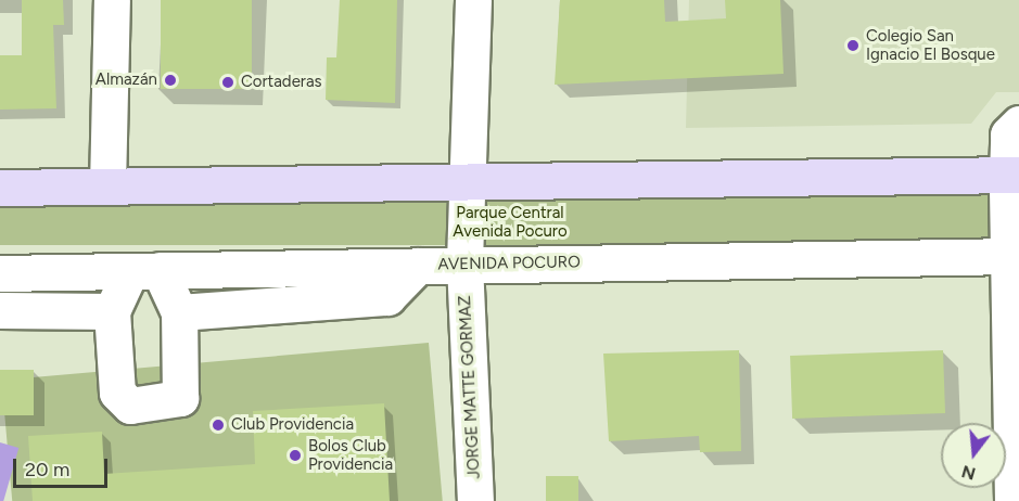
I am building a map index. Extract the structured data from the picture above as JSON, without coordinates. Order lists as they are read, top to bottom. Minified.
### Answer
{"streets":{"street":["AVENIDA POCURO","JORGE MATTE GORMAZ"]},"crossings":[["AVENIDA POCURO","JORGE MATTE GORMAZ"]],"parks":["Parque Central Avenida Pocuro"],"places":["Colegio San Ignacio El Bosque","Almazán","Cortaderas","Club Providencia","Bolos Club Providencia"],"scale_bar":"20 m","north":"bottom"}
